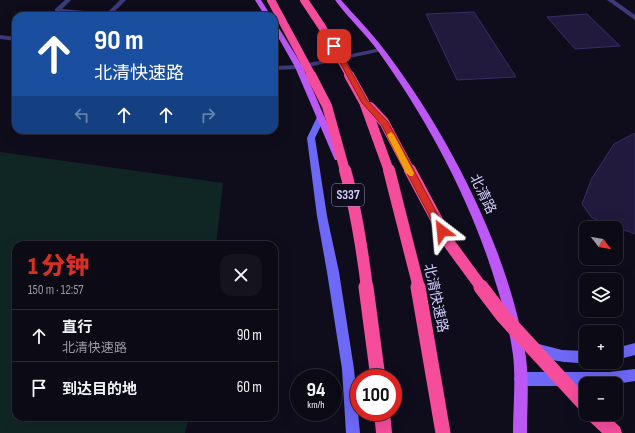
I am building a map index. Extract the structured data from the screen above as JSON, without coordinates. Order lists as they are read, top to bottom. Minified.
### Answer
{"streets":{"highway":["北清快速路"],"main road":["北清路","S337"]},"north":"bottom right","page":{"turn":["90 m","北清快速路"],"map_buttons":["+","−"],"heading":["1 分钟","150 m · 12:57"],"list":[{"name":"直行","note":"北清快速路","value":"90 m"},{"name":"到达目的地","value":"60 m"}],"speed":"94 km/h","limit":"100"}}
